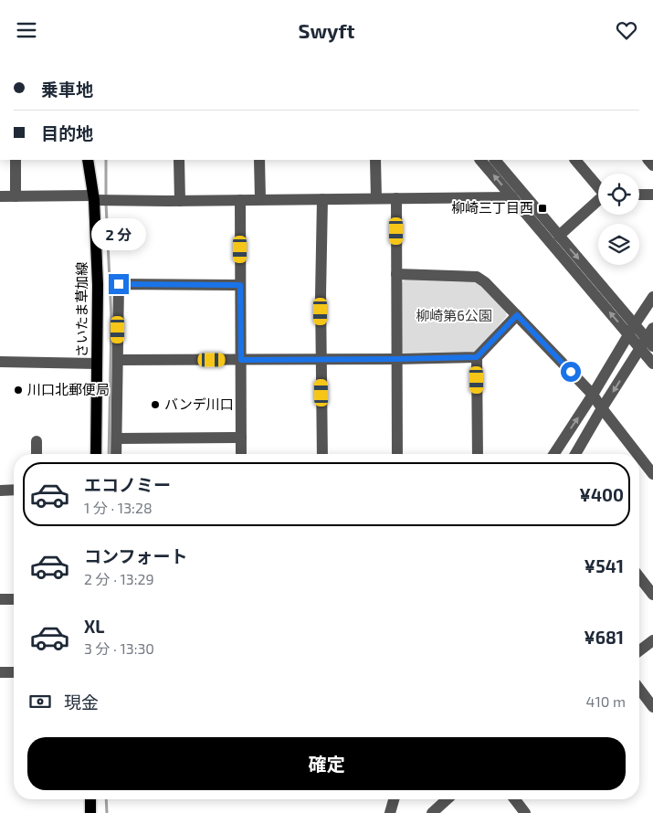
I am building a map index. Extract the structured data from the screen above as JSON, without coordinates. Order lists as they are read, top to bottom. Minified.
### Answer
{"streets":{"main road":["さいたま草加線"]},"parks":["柳崎第6公園"],"places":{"transit":["柳崎三丁目西"],"other":["川口北郵便局","バンデ川口"]},"page":{"header":"Swyft","banner":["乗車地","目的地"],"bubble":"2 分","list":[{"name":"エコノミー","note":"1 分 · 13:28","value":"¥400"},{"name":"コンフォート","note":"2 分 · 13:29","value":"¥541"},{"name":"XL","note":"3 分 · 13:30","value":"¥681"}],"pay":["現金","410 m"],"buttons":"確定"}}
